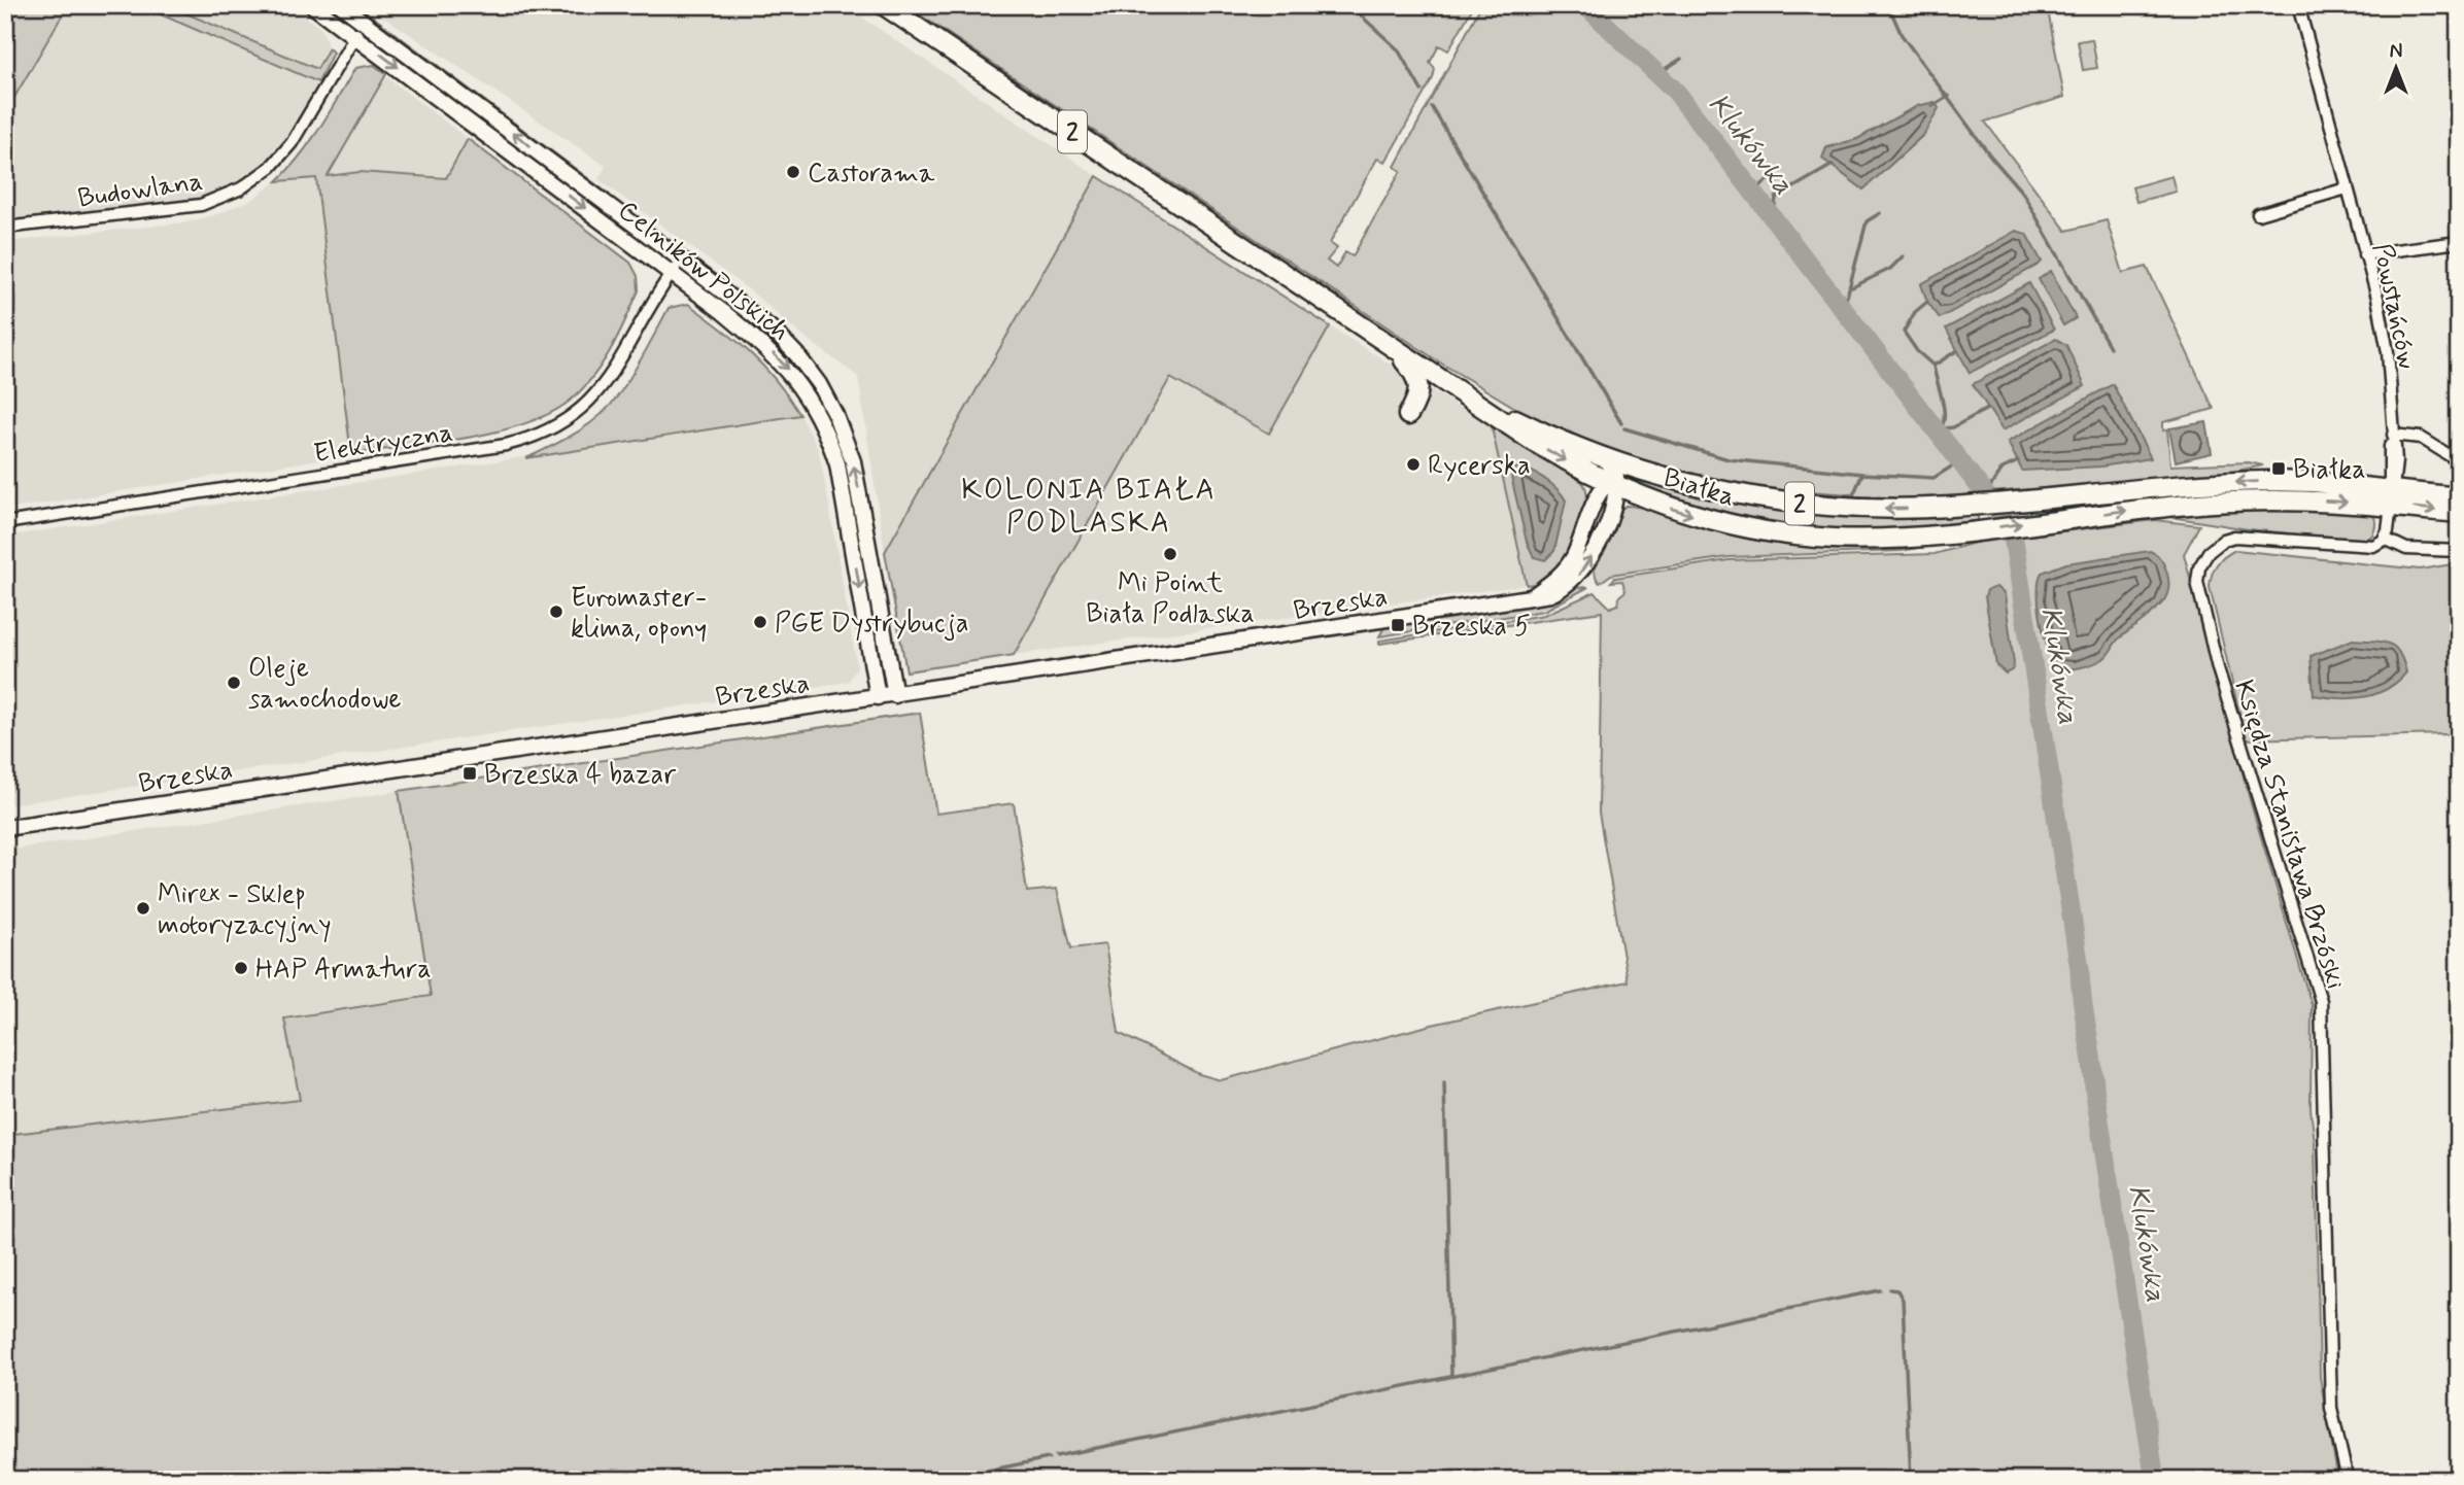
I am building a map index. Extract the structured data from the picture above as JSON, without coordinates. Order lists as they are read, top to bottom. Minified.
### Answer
{"streets":{"highway":["2","Białka"],"street":["Budowlana","Celników Polskich","Powstańców","Elektryczna","Brzeska","Księdza Stanisława Brzóski"]},"crossings":[["2","Białka"],["2","Brzeska"],["Budowlana","Celników Polskich"],["Celników Polskich","Elektryczna"],["Celników Polskich","Brzeska"],["Powstańców","Białka"],["Białka","Brzeska"]],"districts":["KOLONIA BIAŁA PODLASKA"],"water":["Klukówka"],"places":{"other":["Castorama","Rycerska","Mi Point Biała Podlaska","Euromaster- klima, opony","PGE Dystrybucja","Oleje samochodowe","Mirex - Sklep motoryzacyjny","HAP Armatura"],"transit":["Białka","Brzeska 5","Brzeska 4 bazar"]},"north":"top"}
